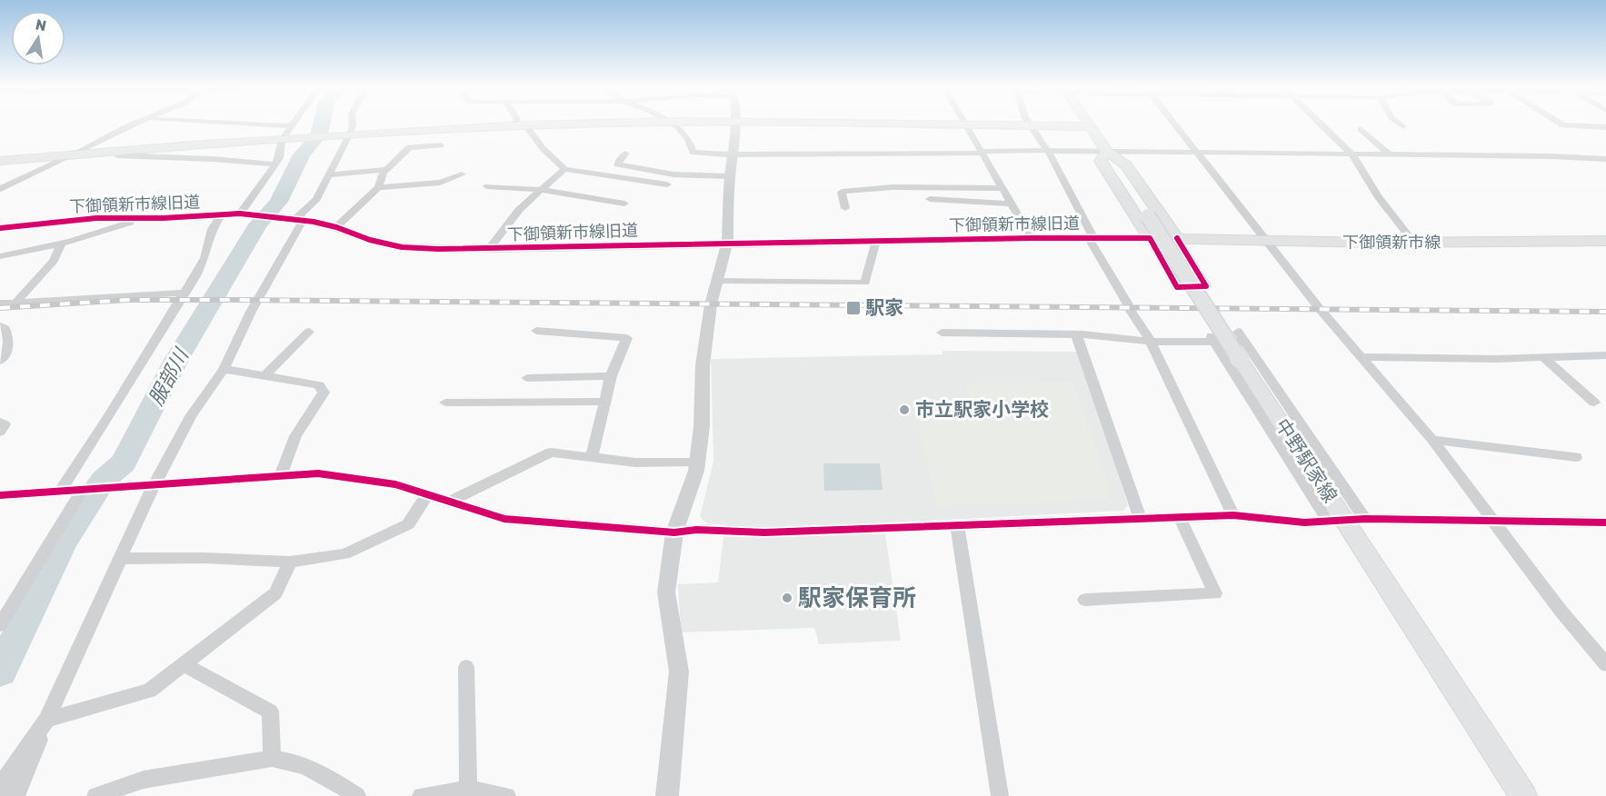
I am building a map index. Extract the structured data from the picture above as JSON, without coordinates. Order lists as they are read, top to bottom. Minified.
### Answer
{"streets":{"main road":["下御領新市線","中野駅家線"],"street":["下御領新市線旧道"]},"crossings":[["下御領新市線旧道","下御領新市線"]],"water":["服部川"],"places":{"transit":["駅家"],"other":["市立駅家小学校","駅家保育所"]},"north":"top"}
